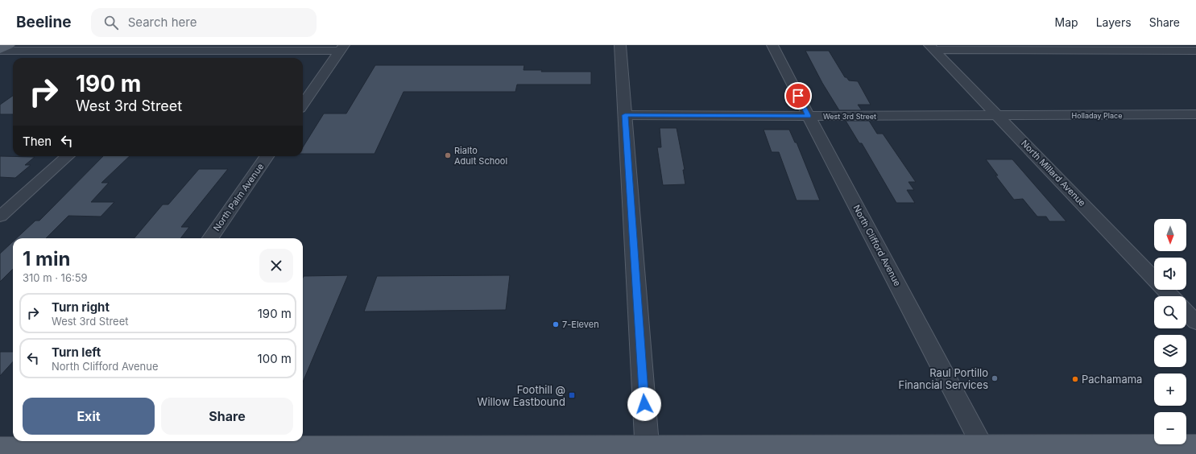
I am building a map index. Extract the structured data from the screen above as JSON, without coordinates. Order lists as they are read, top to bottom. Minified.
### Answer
{"streets":{"street":["Holladay Place","West 3rd Street","North Millard Avenue","North Palm Avenue","North Clifford Avenue"]},"crossings":[["Holladay Place","West 3rd Street"],["Holladay Place","North Millard Avenue"],["West 3rd Street","North Millard Avenue"],["West 3rd Street","North Clifford Avenue"]],"places":{"other":["Rialto Adult School","7-Eleven","Raul Portillo Financial Services","Pachamama"],"transit":["Foothill @ Willow Eastbound"]},"north":"bottom","page":{"header":"Beeline","search":"Search here","nav":["Map","Layers","Share"],"turn":["190 m","West 3rd Street"],"then":"Then","map_buttons":["+","−"],"heading":["1 min","310 m · 16:59"],"list":[{"name":"Turn right","note":"West 3rd Street","value":"190 m"},{"name":"Turn left","note":"North Clifford Avenue","value":"100 m"}],"buttons":["Exit","Share"]}}
